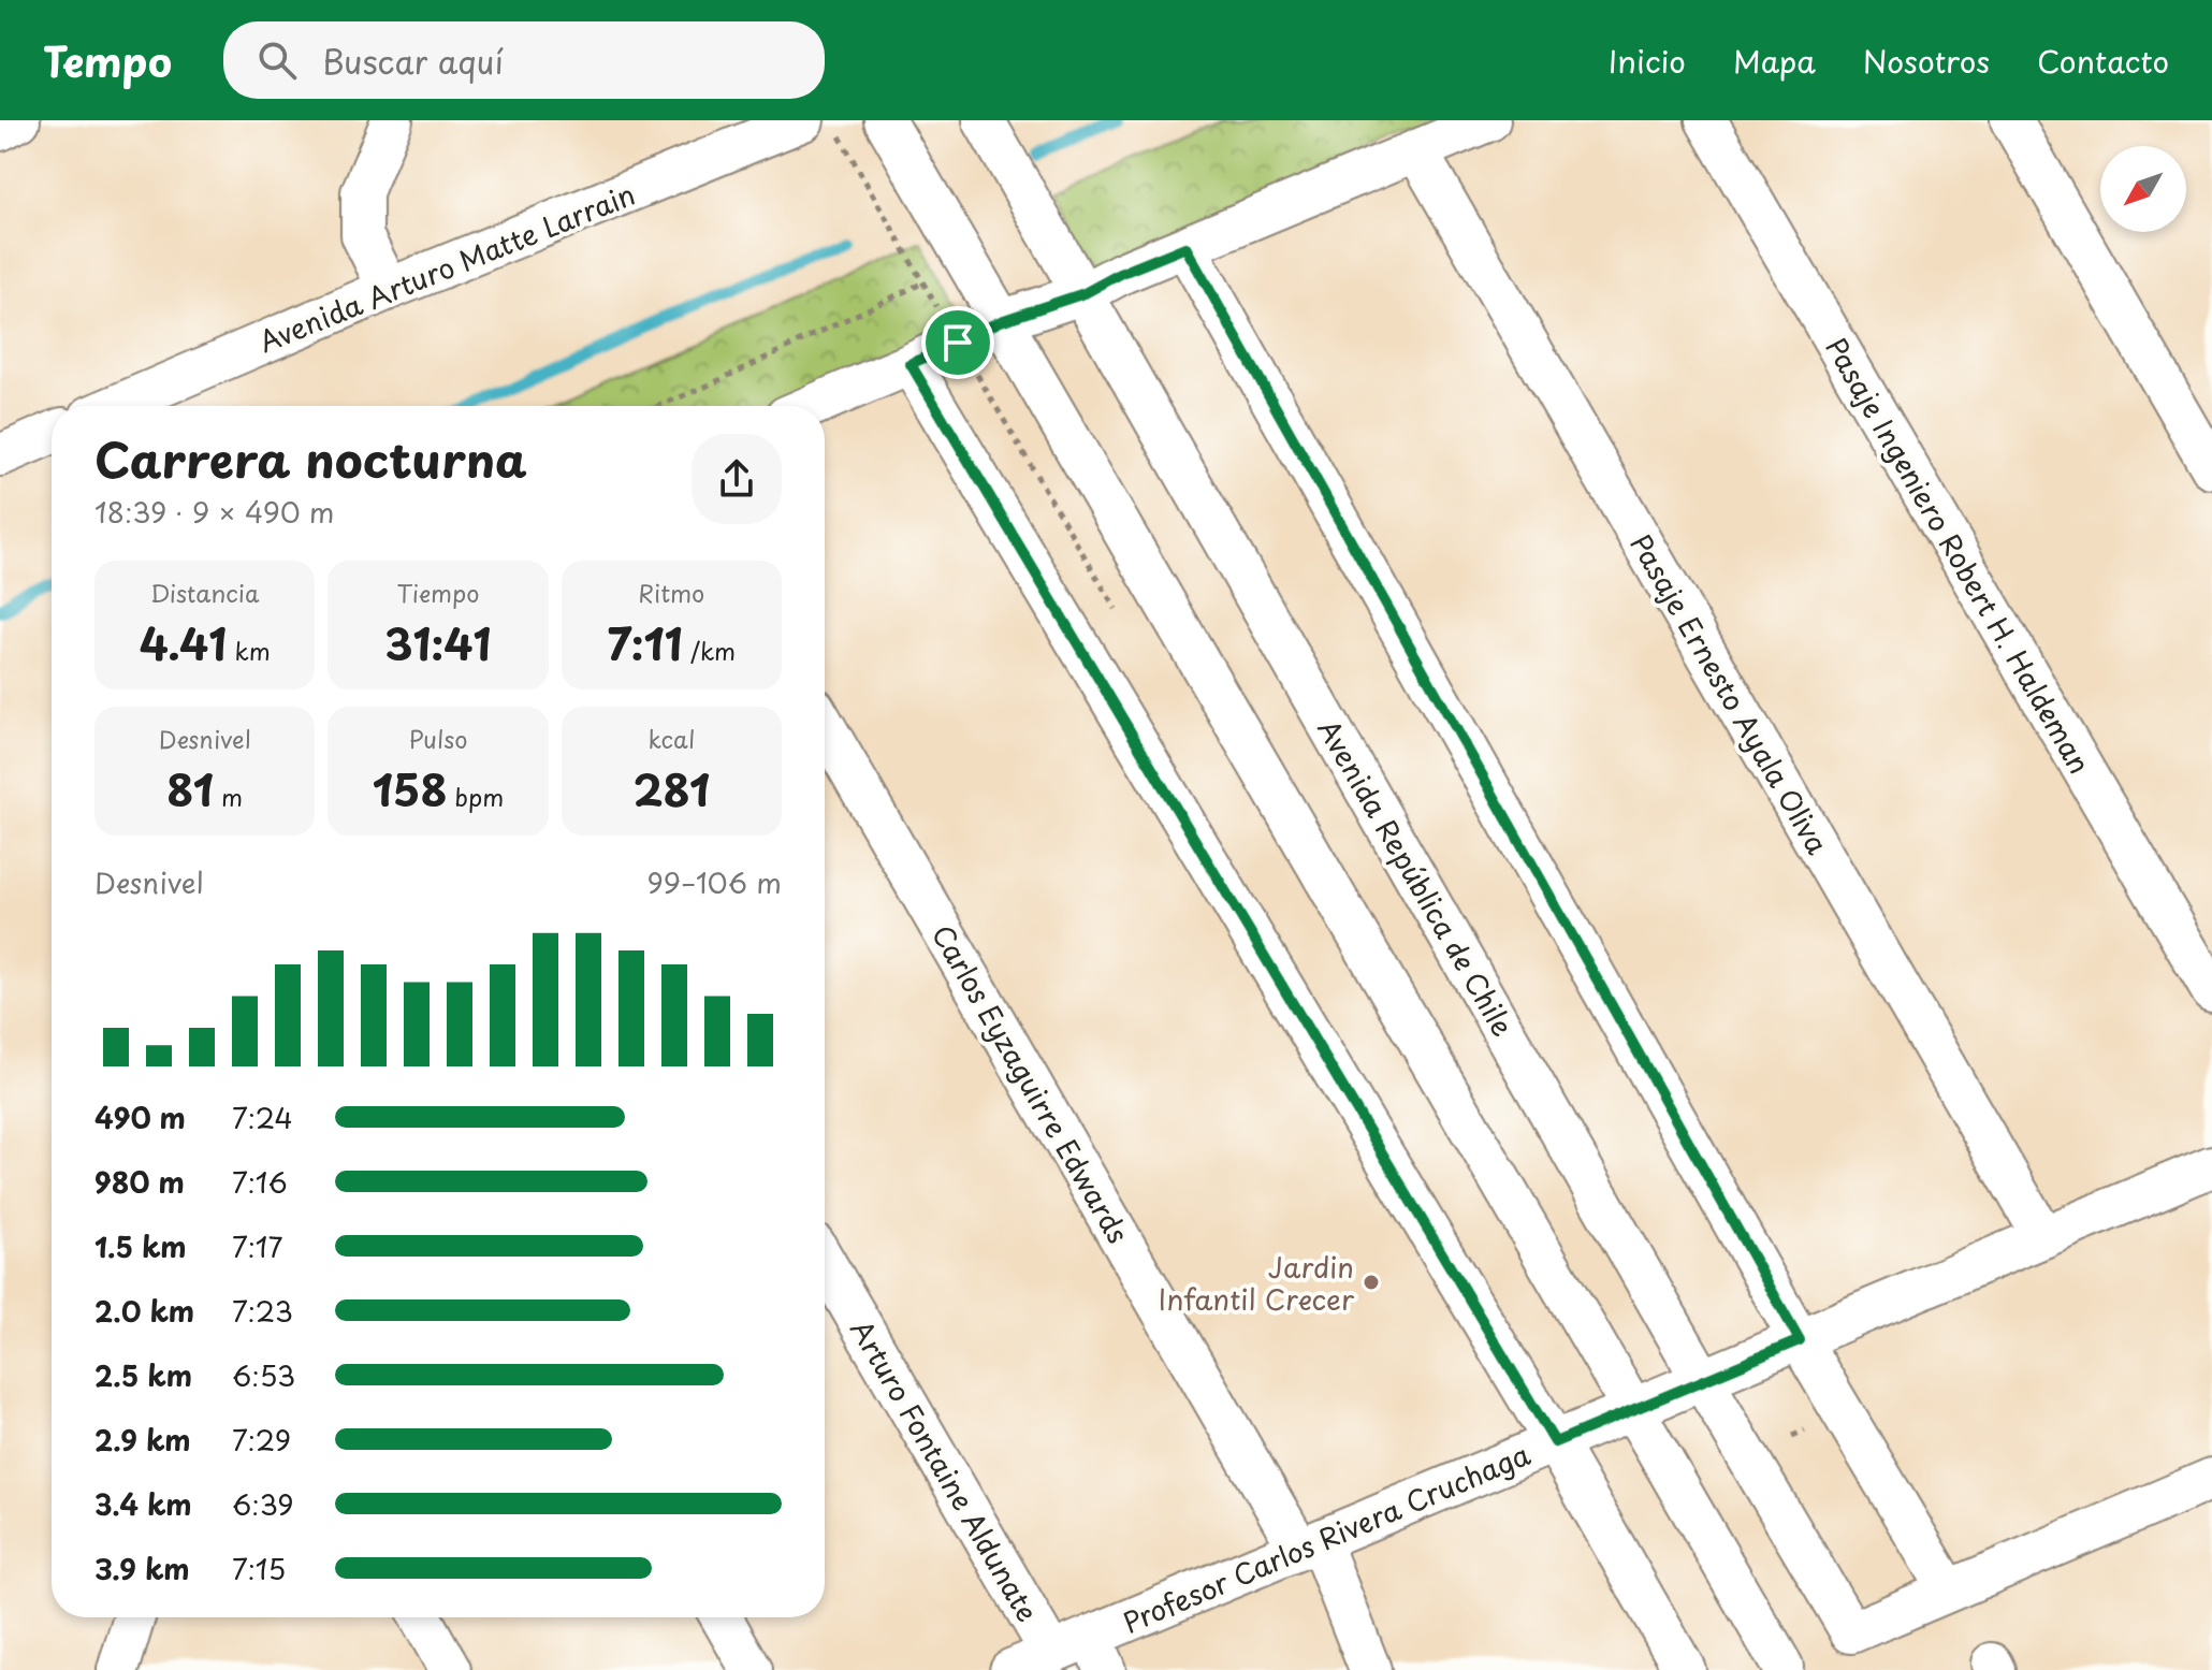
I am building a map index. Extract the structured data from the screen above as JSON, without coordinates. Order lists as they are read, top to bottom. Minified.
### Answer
{"streets":{"street":["Avenida Arturo Matte Larrain","Pasaje Ingeniero Robert H. Haldeman","Pasaje Ernesto Ayala Oliva","Avenida República de Chile","Carlos Eyzaguirre Edwards","Arturo Fontaine Aldunate","Profesor Carlos Rivera Cruchaga"]},"crossings":[["Pasaje Ernesto Ayala Oliva","Profesor Carlos Rivera Cruchaga"],["Avenida República de Chile","Profesor Carlos Rivera Cruchaga"],["Carlos Eyzaguirre Edwards","Profesor Carlos Rivera Cruchaga"],["Arturo Fontaine Aldunate","Profesor Carlos Rivera Cruchaga"]],"places":["Jardin Infantil Crecer"],"north":"bottom left","page":{"header":"Tempo","search":"Buscar aquí","nav":["Inicio","Mapa","Nosotros","Contacto"],"heading":["Carrera nocturna","18:39 · 9 × 490 m"],"stats":[["Distancia","4.41 km"],["Tiempo","31:41"],["Ritmo","7:11 /km"],["Desnivel","81 m"],["Pulso","158 bpm"],["kcal","281"]],"chart":["Desnivel","99–106 m"],"list":[{"name":"490 m","note":"7:24"},{"name":"980 m","note":"7:16"},{"name":"1.5 km","note":"7:17"},{"name":"2.0 km","note":"7:23"},{"name":"2.5 km","note":"6:53"},{"name":"2.9 km","note":"7:29"},{"name":"3.4 km","note":"6:39"},{"name":"3.9 km","note":"7:15"}]}}
